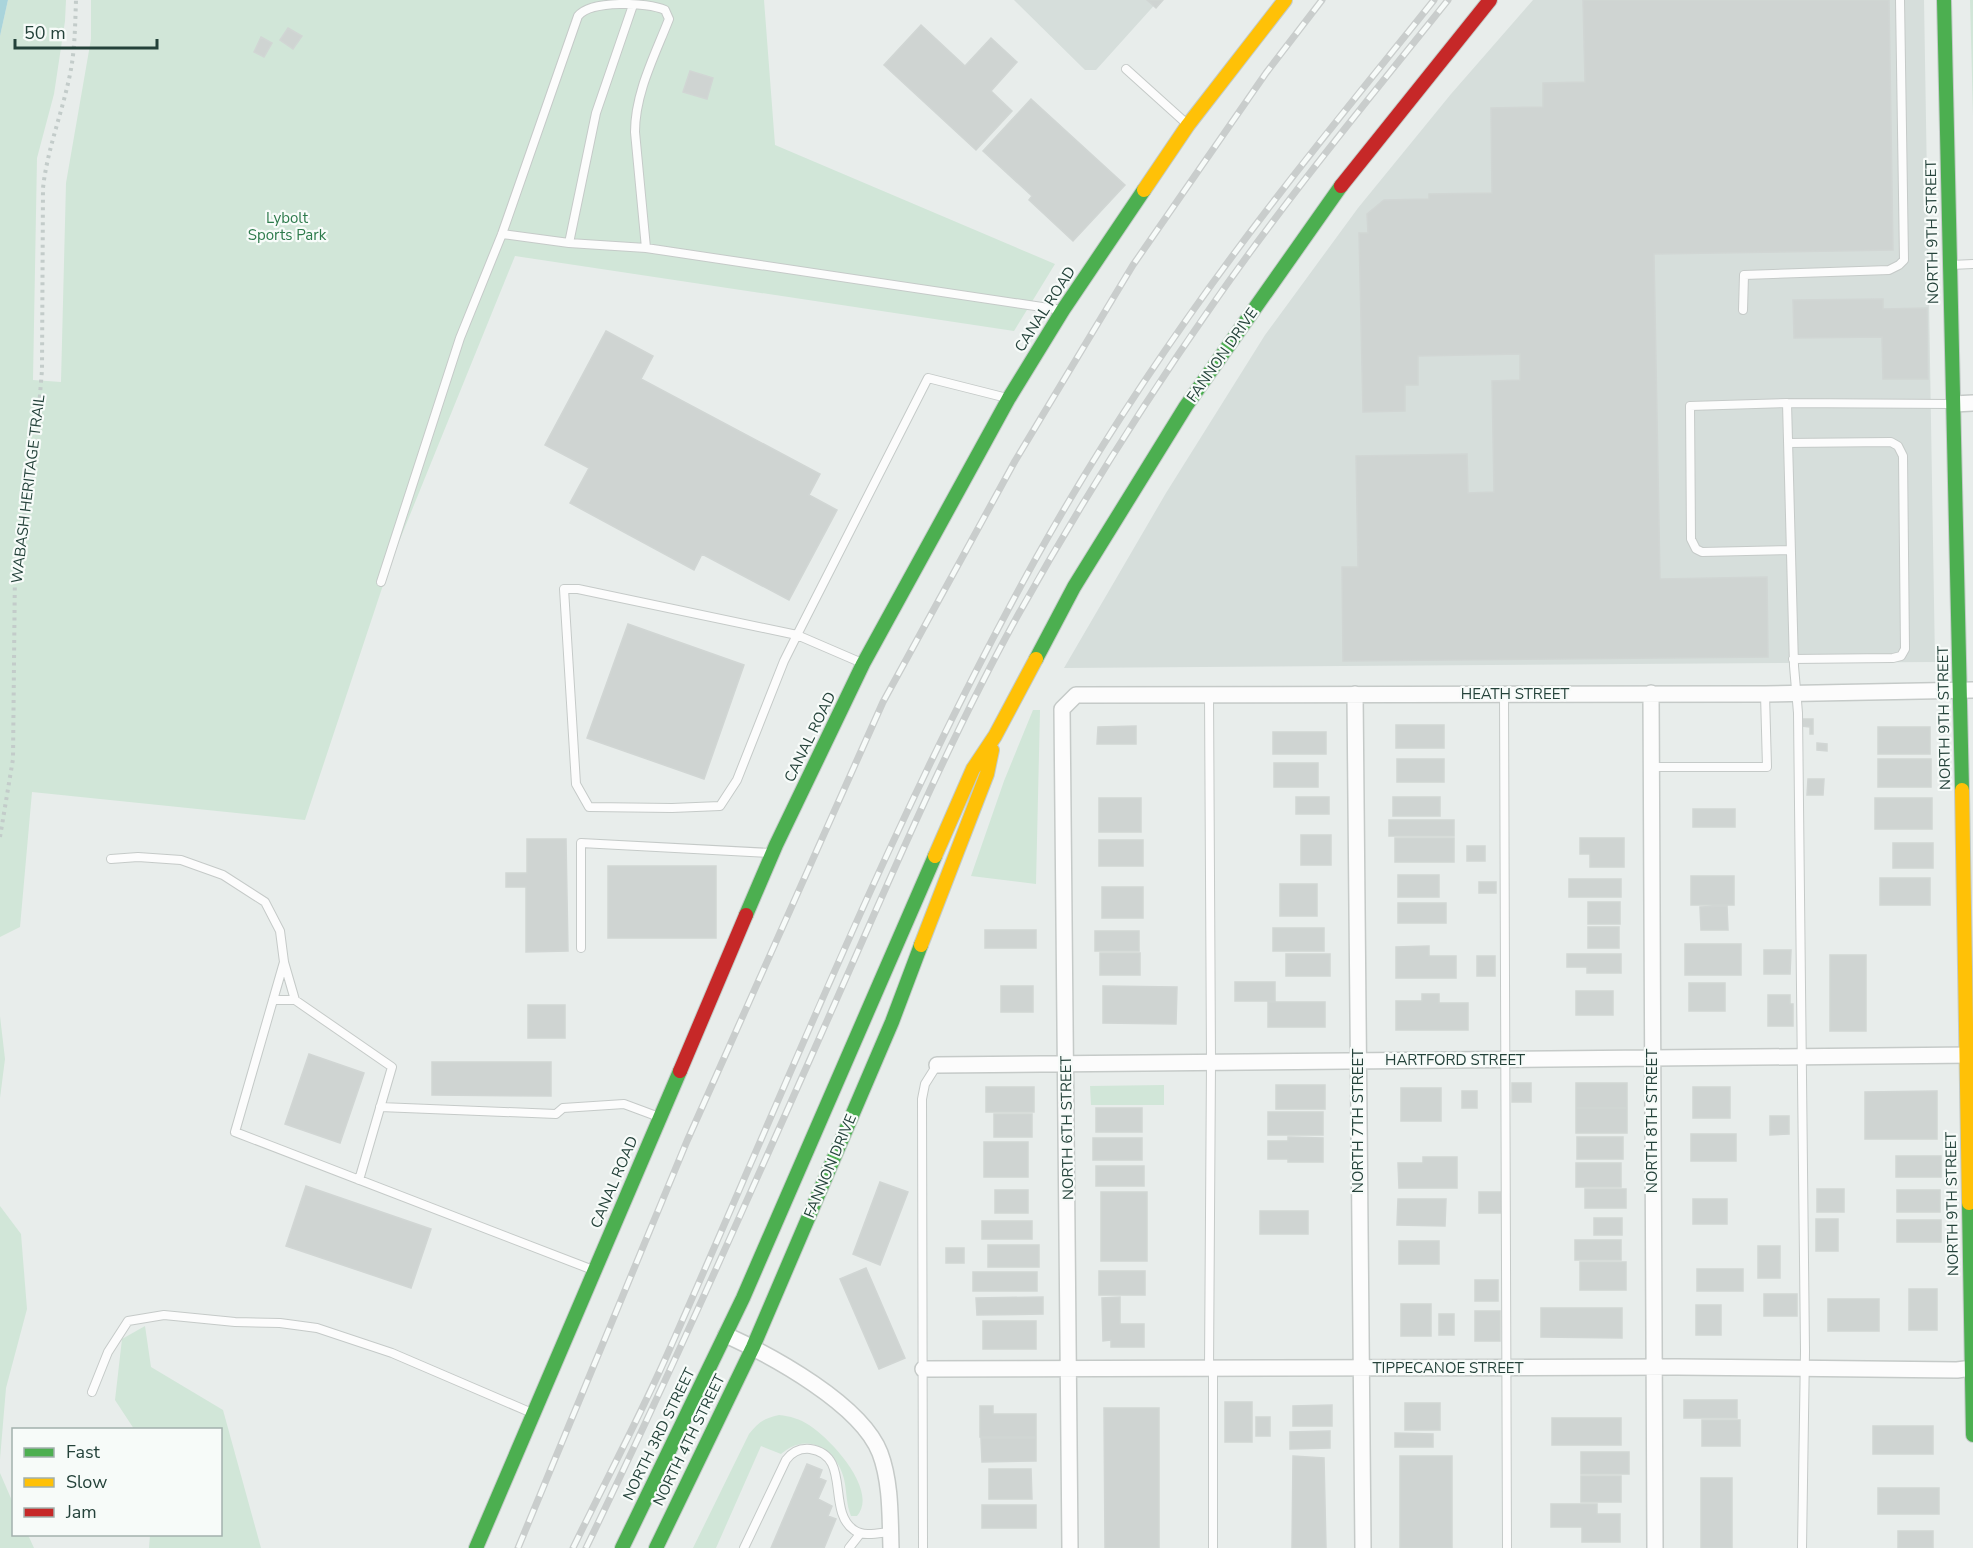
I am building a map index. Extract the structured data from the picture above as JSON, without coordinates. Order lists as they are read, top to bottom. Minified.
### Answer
{"streets":{"main road":["NORTH 9TH STREET","CANAL ROAD","FANNON DRIVE","NORTH 3RD STREET","NORTH 4TH STREET"],"street":["HEATH STREET","HARTFORD STREET","NORTH 7TH STREET","NORTH 8TH STREET","NORTH 6TH STREET","TIPPECANOE STREET"],"path":["WABASH HERITAGE TRAIL"]},"crossings":[["NORTH 9TH STREET","HEATH STREET"],["NORTH 9TH STREET","HARTFORD STREET"],["NORTH 9TH STREET","TIPPECANOE STREET"],["FANNON DRIVE","NORTH 3RD STREET"],["FANNON DRIVE","NORTH 4TH STREET"],["HEATH STREET","NORTH 7TH STREET"],["HEATH STREET","NORTH 8TH STREET"],["HEATH STREET","NORTH 6TH STREET"],["HARTFORD STREET","NORTH 7TH STREET"],["HARTFORD STREET","NORTH 8TH STREET"],["HARTFORD STREET","NORTH 6TH STREET"],["NORTH 7TH STREET","TIPPECANOE STREET"],["NORTH 8TH STREET","TIPPECANOE STREET"],["NORTH 6TH STREET","TIPPECANOE STREET"]],"parks":["Lybolt Sports Park"],"legend":["Fast","Slow","Jam"],"scale_bar":"50 m"}
